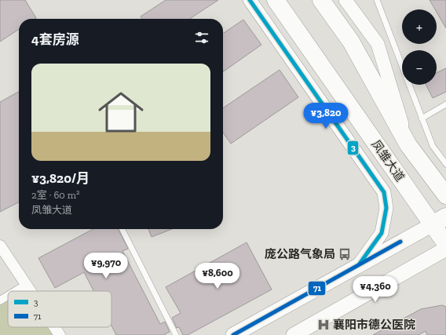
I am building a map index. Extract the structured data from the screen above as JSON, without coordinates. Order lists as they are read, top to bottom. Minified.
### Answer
{"streets":{"main road":["凤雏大道"]},"places":{"bus stop":["庞公路气象局"],"hospital":["襄阳市德公医院"]},"lines":["transit line 3","transit line 71"],"legend":["3","71"],"page":{"map_buttons":["+","−"],"heading":"4套房源","list":[{"name":"¥3,820/月","note":"2室 · 60 m² · 凤雏大道"}],"price":["¥3,820","¥9,970","¥8,600","¥4,360"]}}
